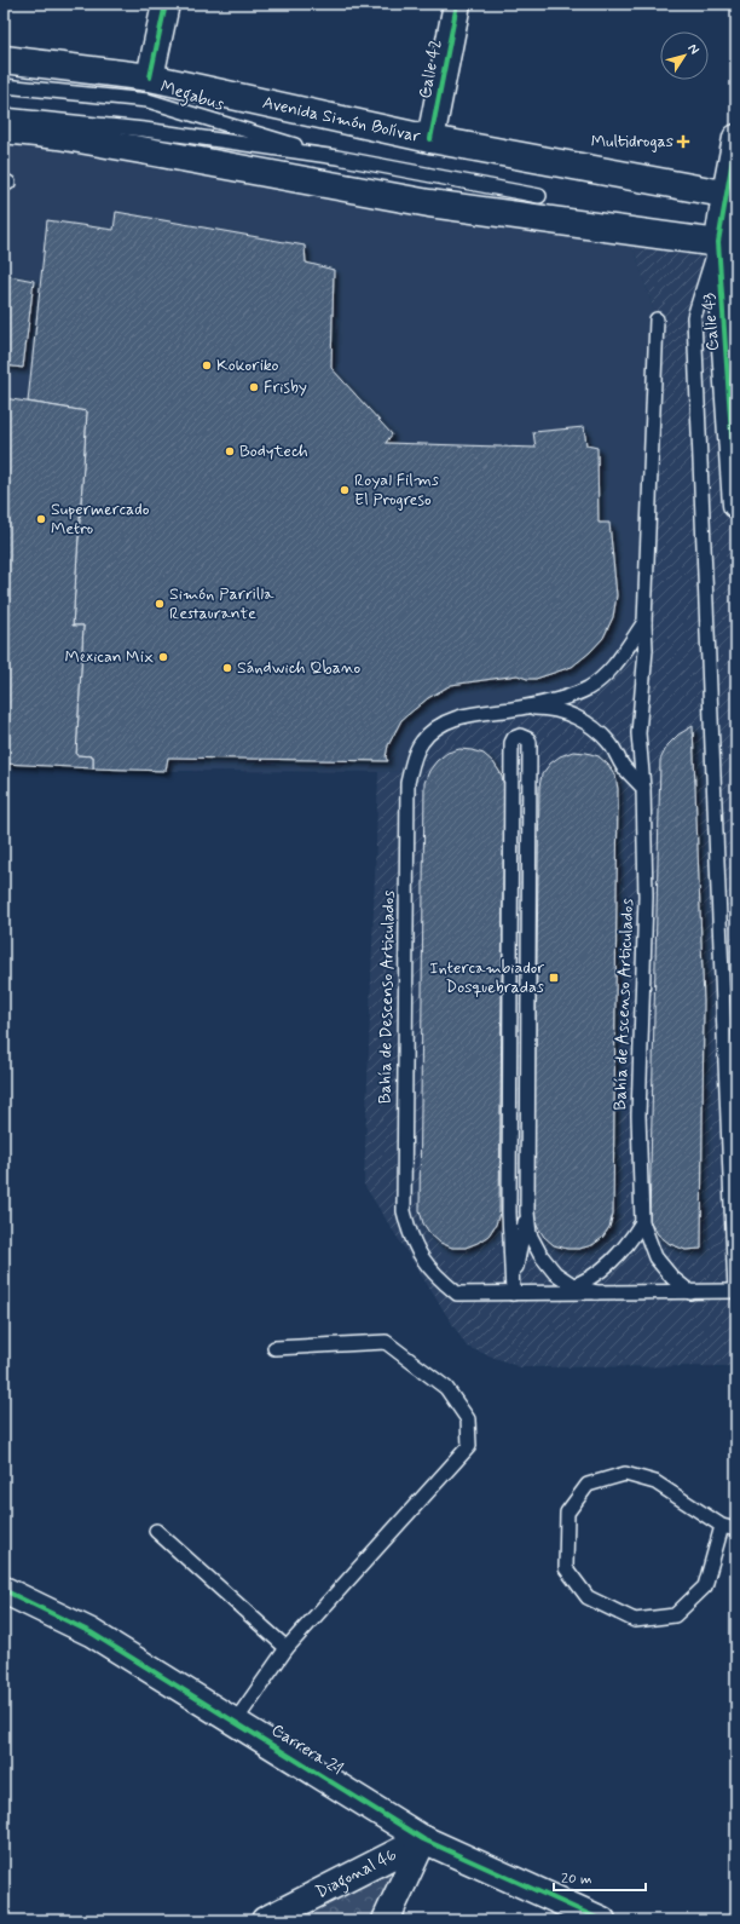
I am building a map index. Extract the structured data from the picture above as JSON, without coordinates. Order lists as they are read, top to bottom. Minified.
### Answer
{"streets":{"street":["Calle 42","Avenida Simón Bolívar","Calle 43","Carrera 21","Diagonal 46"],"lane":["Megabus","Bahía de Descenso Articulados","Bahía de Ascenso Articulados"]},"crossings":[["Calle 42","Avenida Simón Bolívar"],["Avenida Simón Bolívar","Calle 43"],["Bahía de Descenso Articulados","Bahía de Ascenso Articulados"],["Carrera 21","Diagonal 46"]],"places":{"health":["Multidrogas"],"other":["Kokoriko","Frisby","Bodytech","Royal Films El Progreso","Supermercado Metro","Simón Parrilla Restaurante","Mexican Mix","Sándwich Qbano"],"transit":["Intercambiador Dosquebradas"]},"scale_bar":"20 m","north":"top right"}
